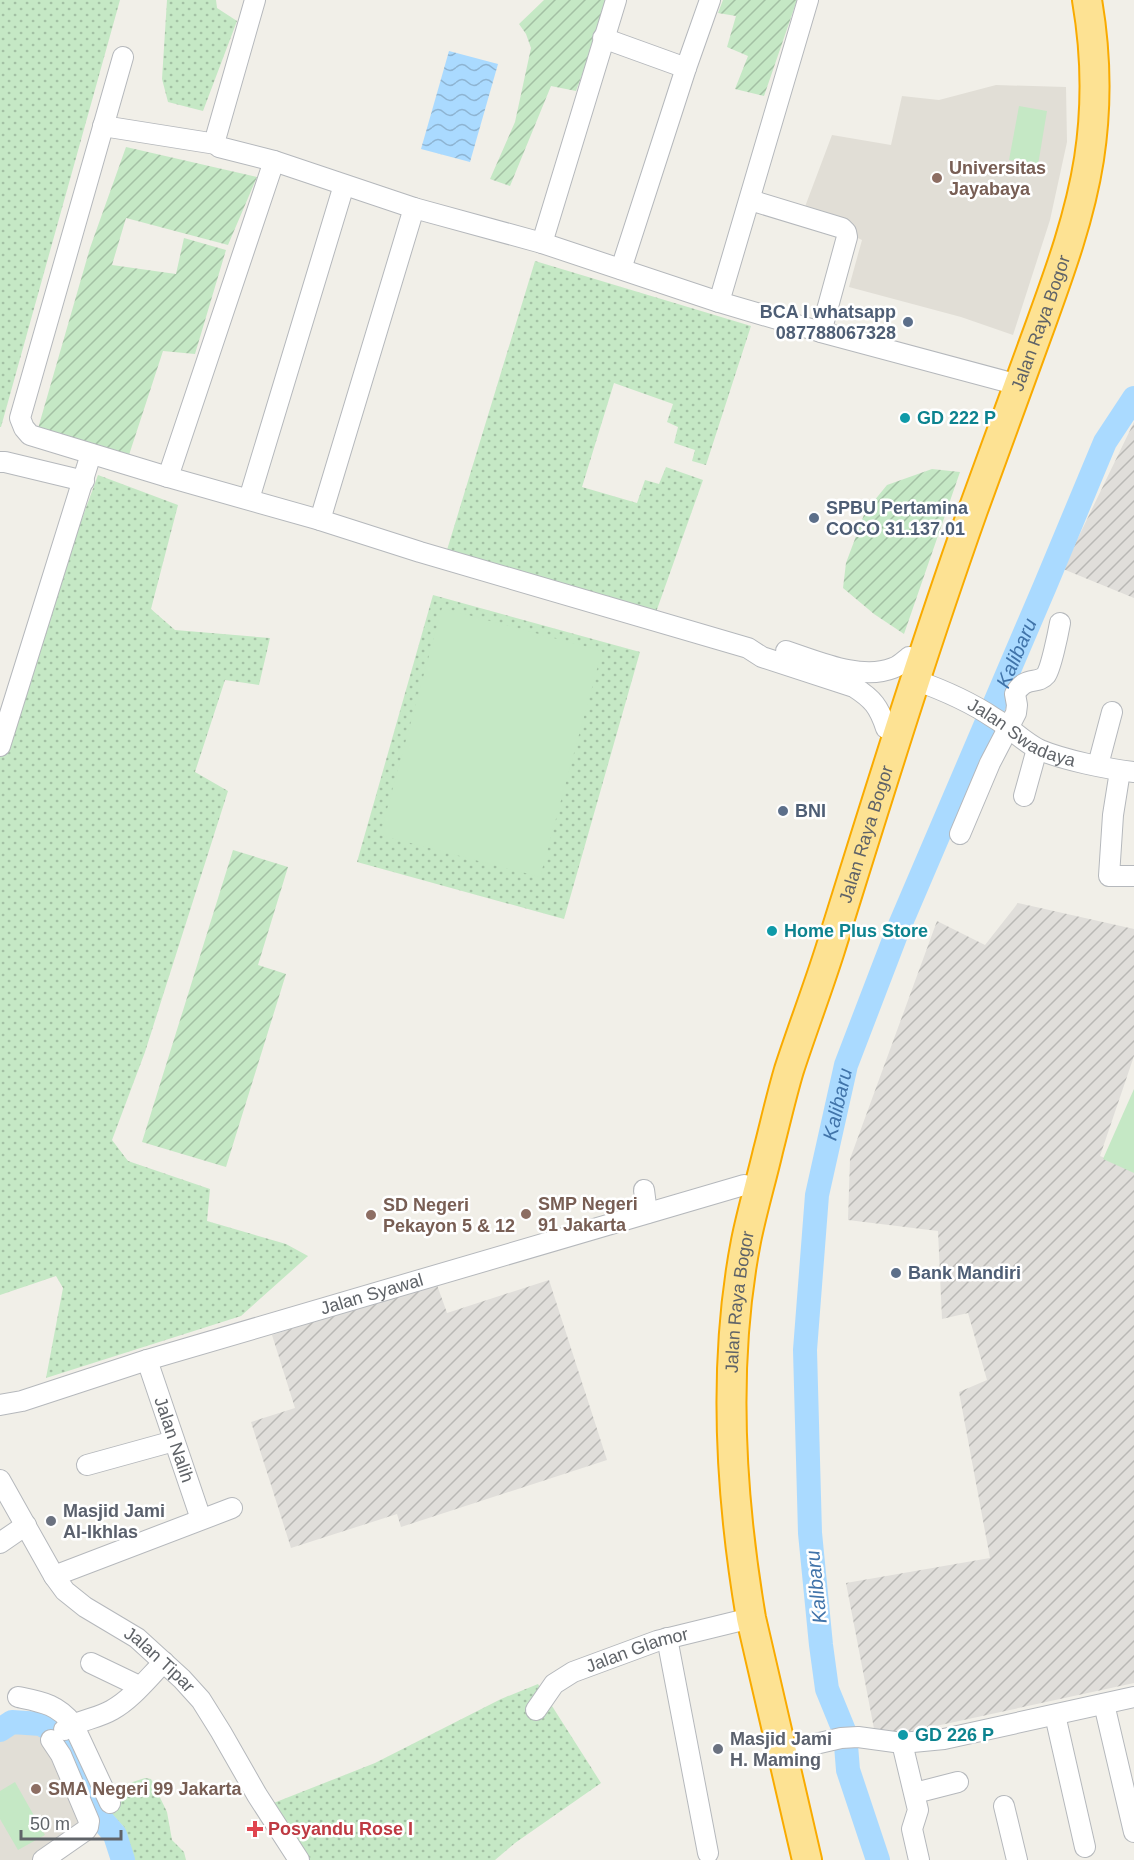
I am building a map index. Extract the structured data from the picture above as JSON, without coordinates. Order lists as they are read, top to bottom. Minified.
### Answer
{"streets":{"highway":["Jalan Raya Bogor"],"street":["Jalan Swadaya","Jalan Syawal","Jalan Nalih","Jalan Glamor","Jalan Tipar"]},"crossings":[["Jalan Raya Bogor","Jalan Swadaya"],["Jalan Raya Bogor","Jalan Syawal"],["Jalan Raya Bogor","Jalan Glamor"],["Jalan Syawal","Jalan Nalih"]],"water":["Kalibaru"],"places":{"other":["Universitas Jayabaya","BCA I whatsapp 087788067328","GD 222 P","SPBU Pertamina COCO 31.137.01","BNI","Home Plus Store","SMP Negeri 91 Jakarta","SD Negeri Pekayon 5 & 12","Bank Mandiri","Masjid Jami Al-Ikhlas","GD 226 P","Masjid Jami H. Maming","SMA Negeri 99 Jakarta"],"health":["Posyandu Rose I"]},"scale_bar":"50 m"}
